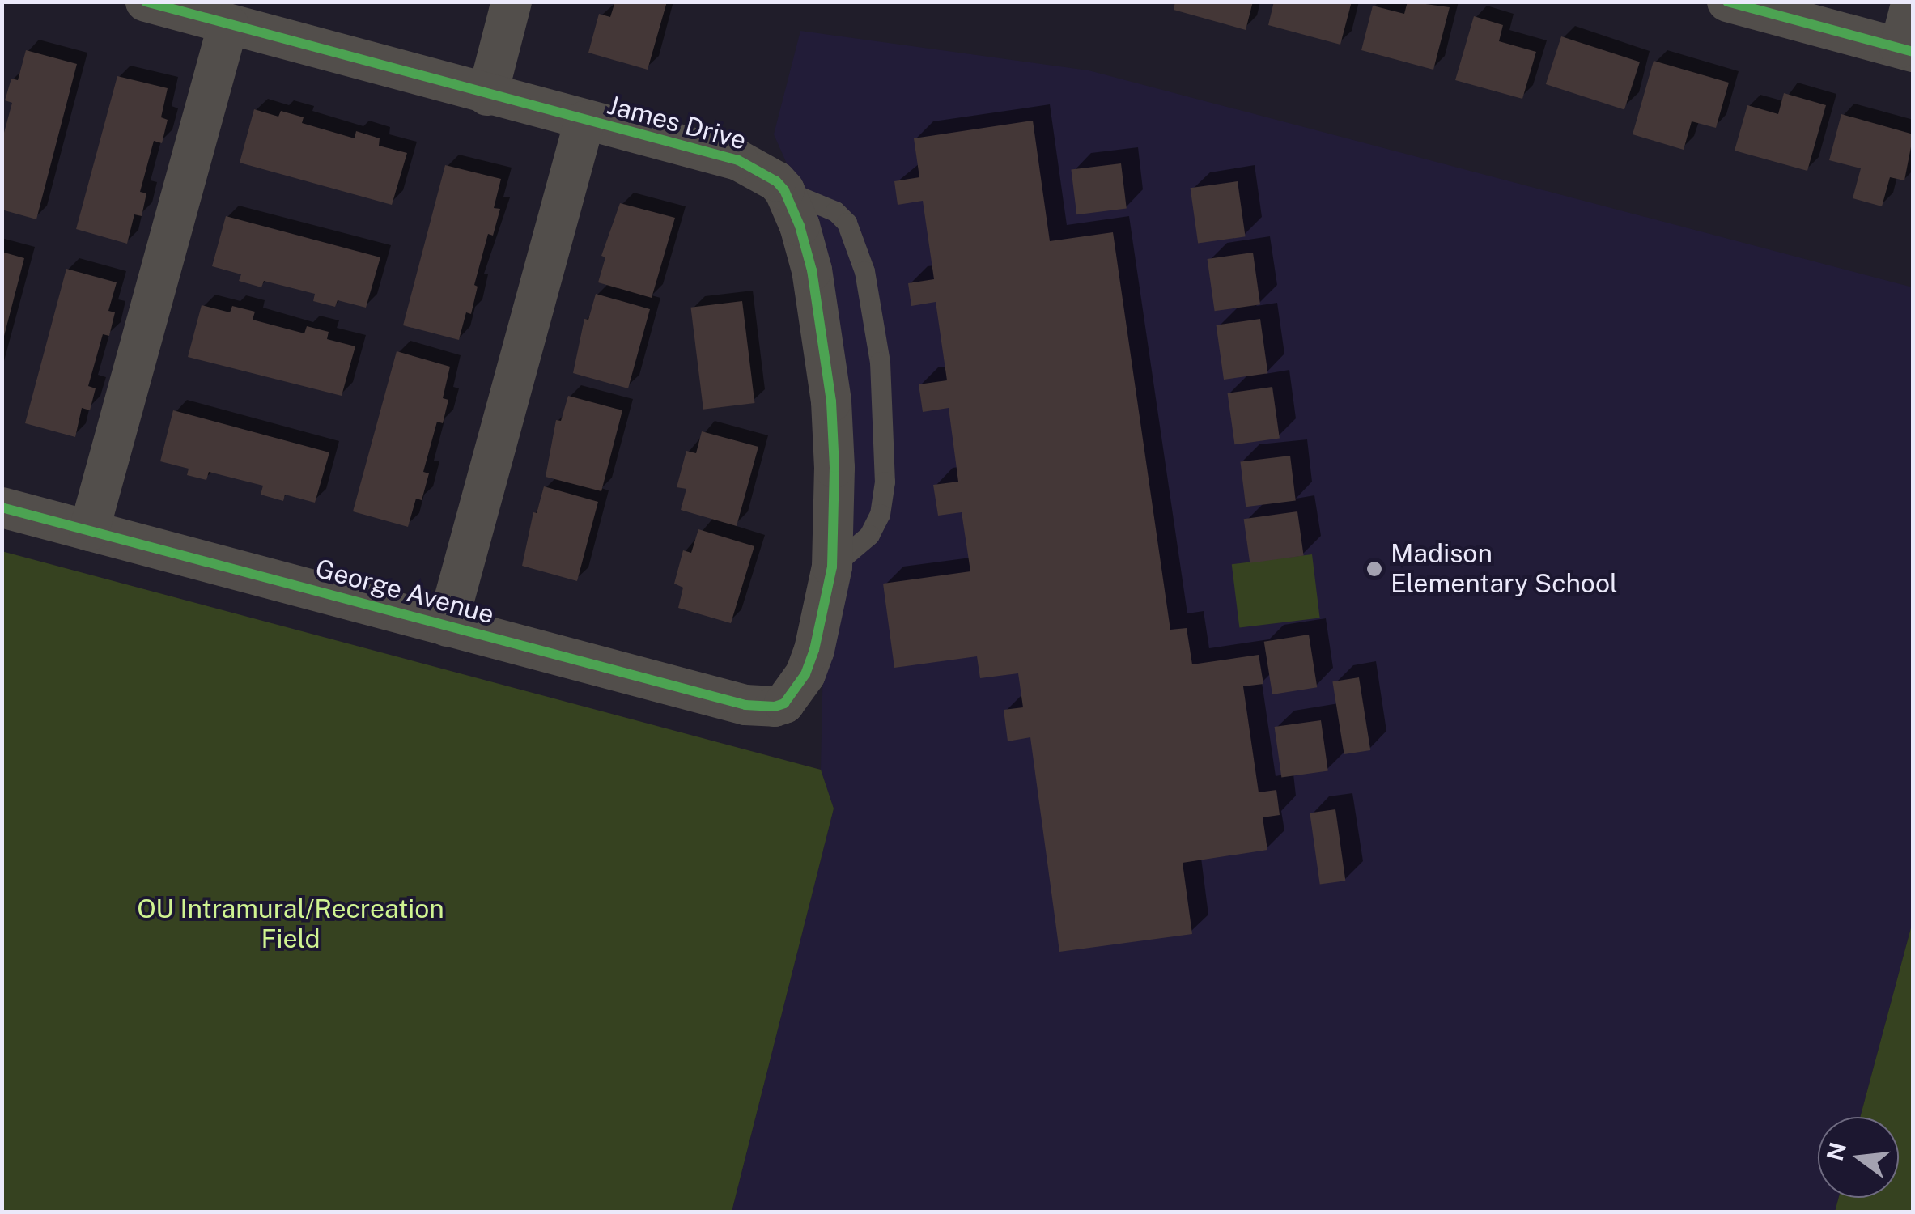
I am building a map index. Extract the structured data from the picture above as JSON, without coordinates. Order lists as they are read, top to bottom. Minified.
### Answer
{"streets":{"street":["James Drive","George Avenue"]},"crossings":[["James Drive","George Avenue"]],"parks":["OU Intramural/Recreation Field"],"places":["Madison Elementary School"],"north":"left"}
